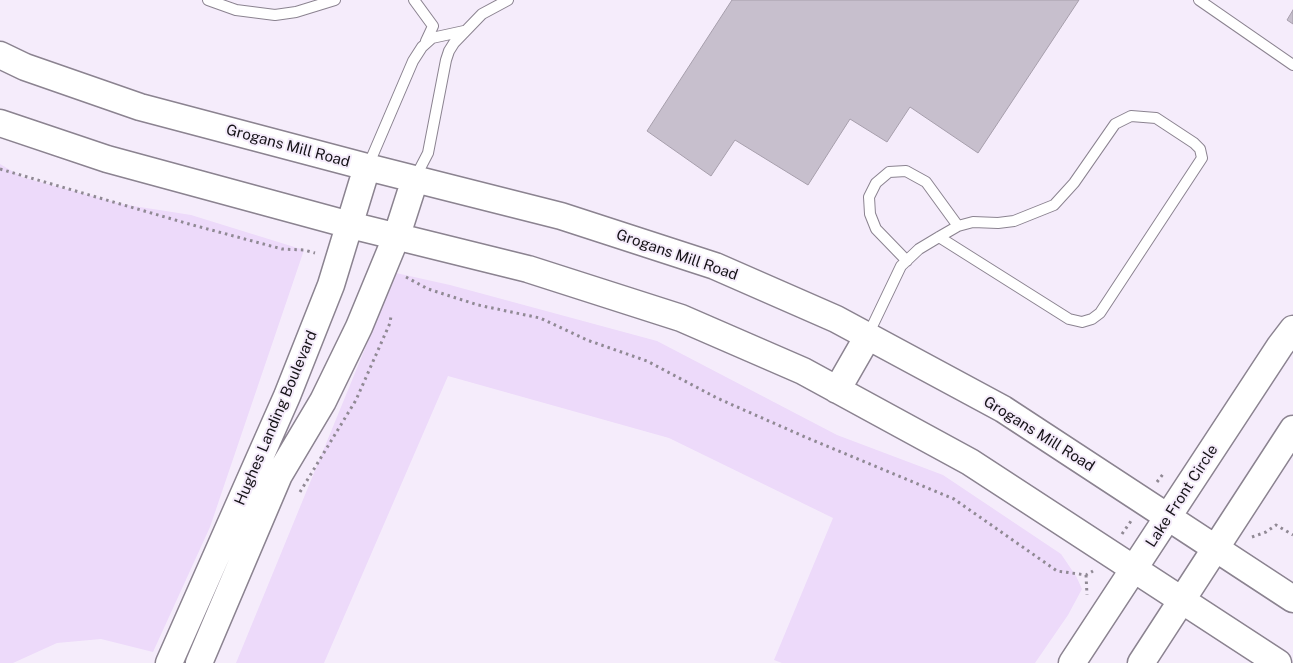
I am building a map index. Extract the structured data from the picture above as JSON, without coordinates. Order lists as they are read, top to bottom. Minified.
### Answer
{"streets":{"main road":["Grogans Mill Road","Hughes Landing Boulevard","Lake Front Circle"]},"crossings":[["Grogans Mill Road","Hughes Landing Boulevard"],["Grogans Mill Road","Lake Front Circle"]]}
